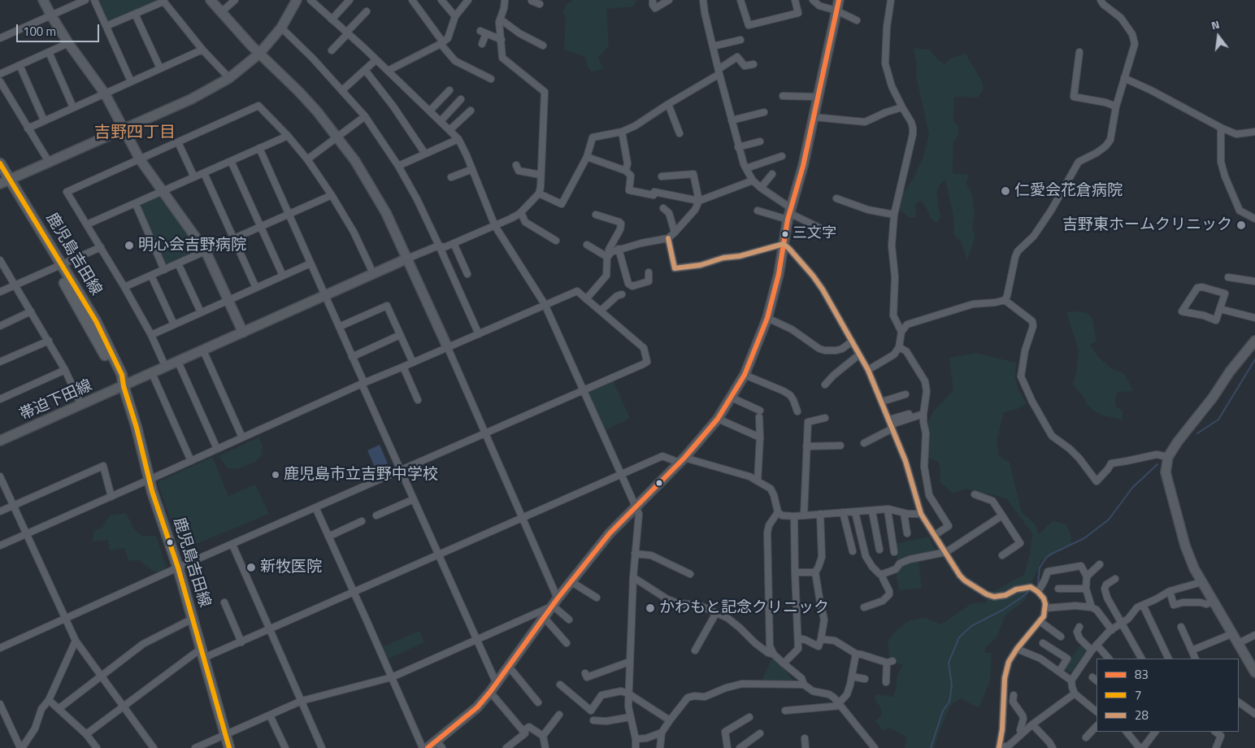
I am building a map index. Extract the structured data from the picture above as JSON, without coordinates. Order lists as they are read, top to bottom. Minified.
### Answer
{"streets":{"main road":["鹿児島吉田線"],"street":["帯迫下田線"]},"crossings":[["鹿児島吉田線","帯迫下田線"]],"districts":["吉野四丁目"],"places":["仁愛会花倉病院","吉野東ホームクリニック","三文字","明心会吉野病院","鹿児島市立吉野中学校","新牧医院","かわもと記念クリニック"],"lines":["transit line 83","transit line 7","transit line 28"],"legend":["83","7","28"],"scale_bar":"100 m","north":"top"}
